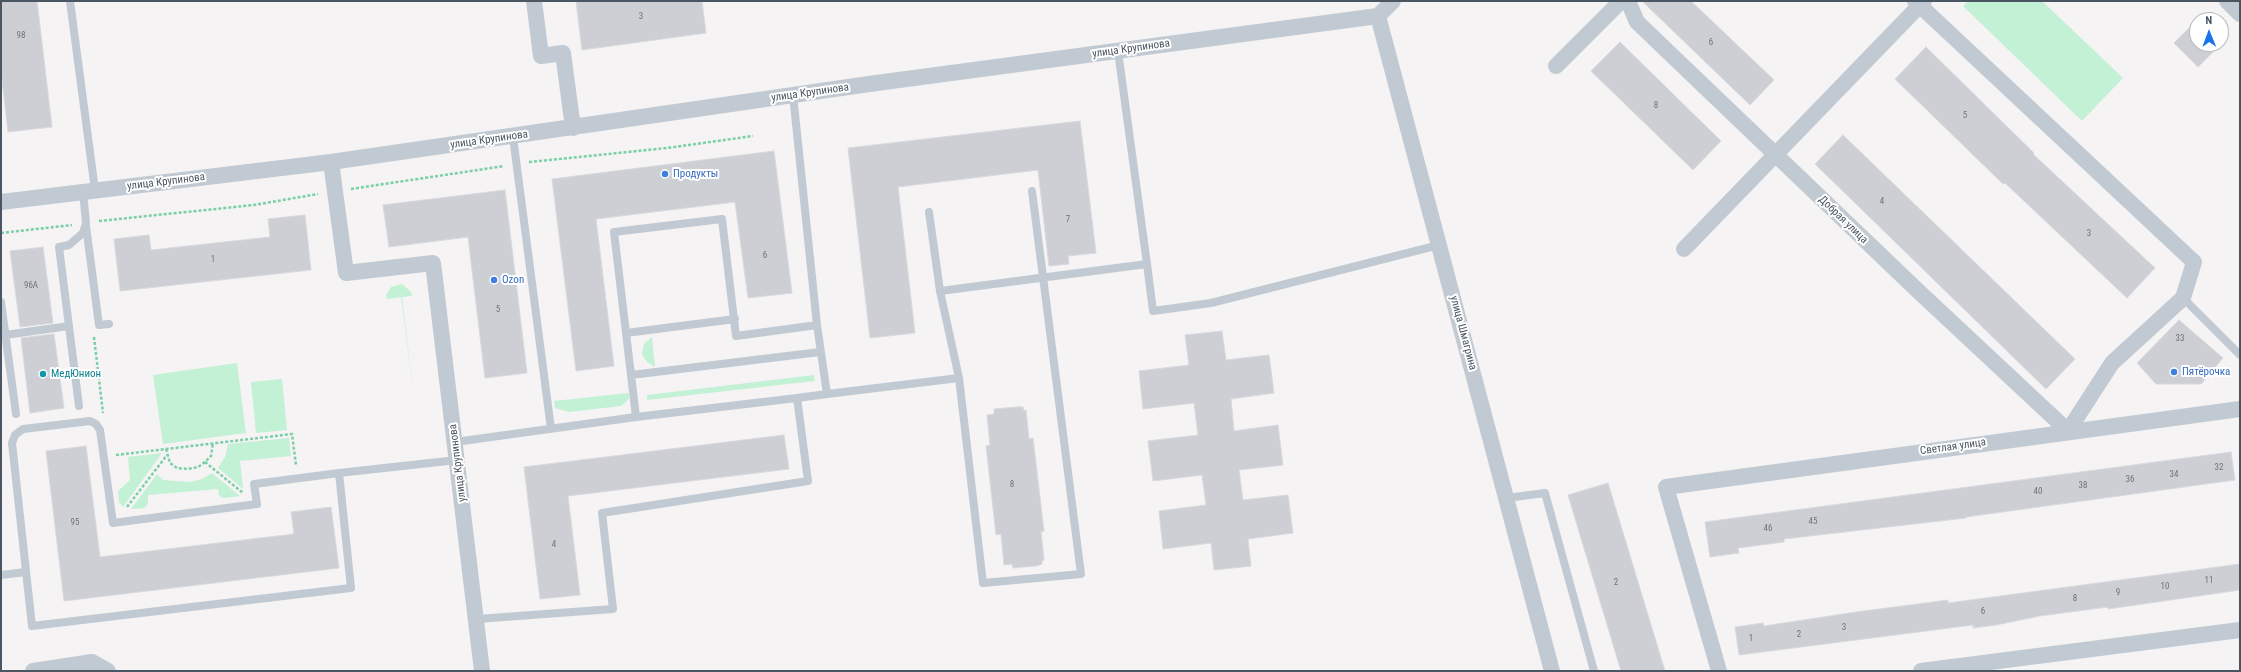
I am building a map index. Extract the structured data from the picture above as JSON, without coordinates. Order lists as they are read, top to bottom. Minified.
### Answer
{"streets":{"street":["улица Крупинова","Добрая улица","улица Шмагрина","Светлая улица"]},"crossings":[["улица Крупинова","улица Шмагрина"],["Добрая улица","Светлая улица"]],"places":["Продукты","Ozon","Пятёрочка","МедЮнион"],"house_numbers":["3","98","6","8","5","4","7","3","6","1","96А","5","33","32","34","36","8","38","40","45","95","46","4","11","2","10","9","8","6","3","2","1"],"north":"top"}
